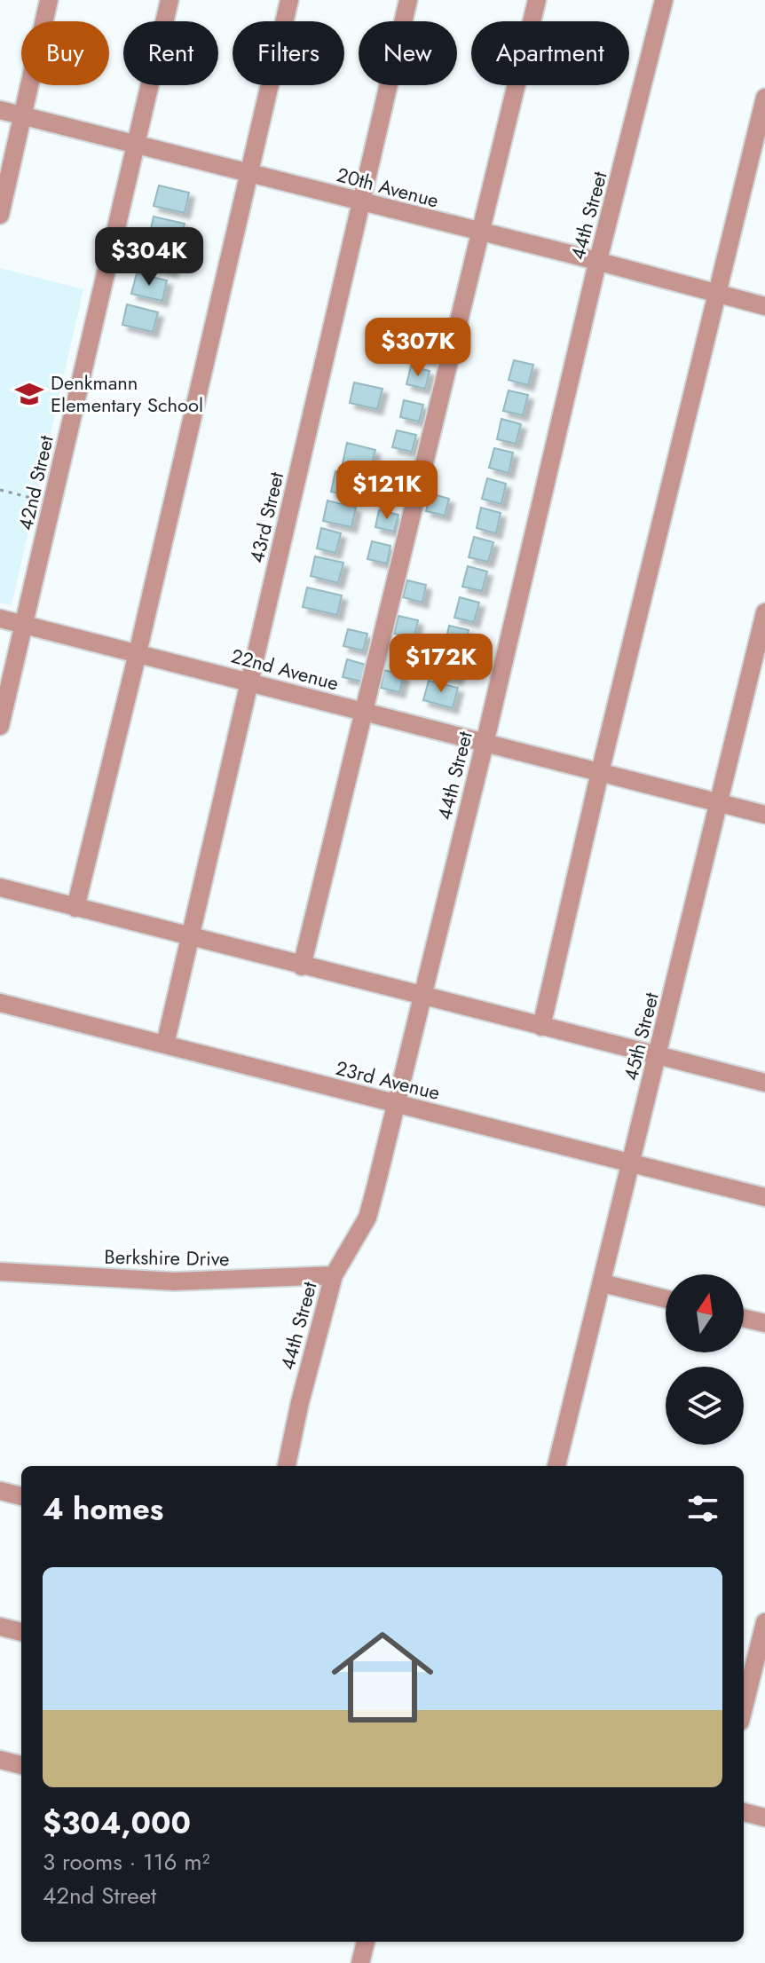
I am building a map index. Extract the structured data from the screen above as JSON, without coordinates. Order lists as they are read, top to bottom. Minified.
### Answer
{"streets":{"street":["20th Avenue","44th Street","42nd Street","43rd Street","22nd Avenue","45th Street","23rd Avenue","Berkshire Drive"]},"crossings":[["20th Avenue","44th Street"],["20th Avenue","42nd Street"],["20th Avenue","43rd Street"],["44th Street","22nd Avenue"],["44th Street","23rd Avenue"],["44th Street","Berkshire Drive"],["42nd Street","22nd Avenue"],["43rd Street","22nd Avenue"],["43rd Street","23rd Avenue"],["22nd Avenue","45th Street"],["45th Street","23rd Avenue"]],"places":{"school or university":["Denkmann Elementary School"]},"north":"top","page":{"chip":["Buy","Rent","Filters","New","Apartment"],"price":["$304K","$307K","$121K","$172K"],"heading":"4 homes","list":[{"name":"$304,000","note":"3 rooms · 116 m² · 42nd Street"}]}}
